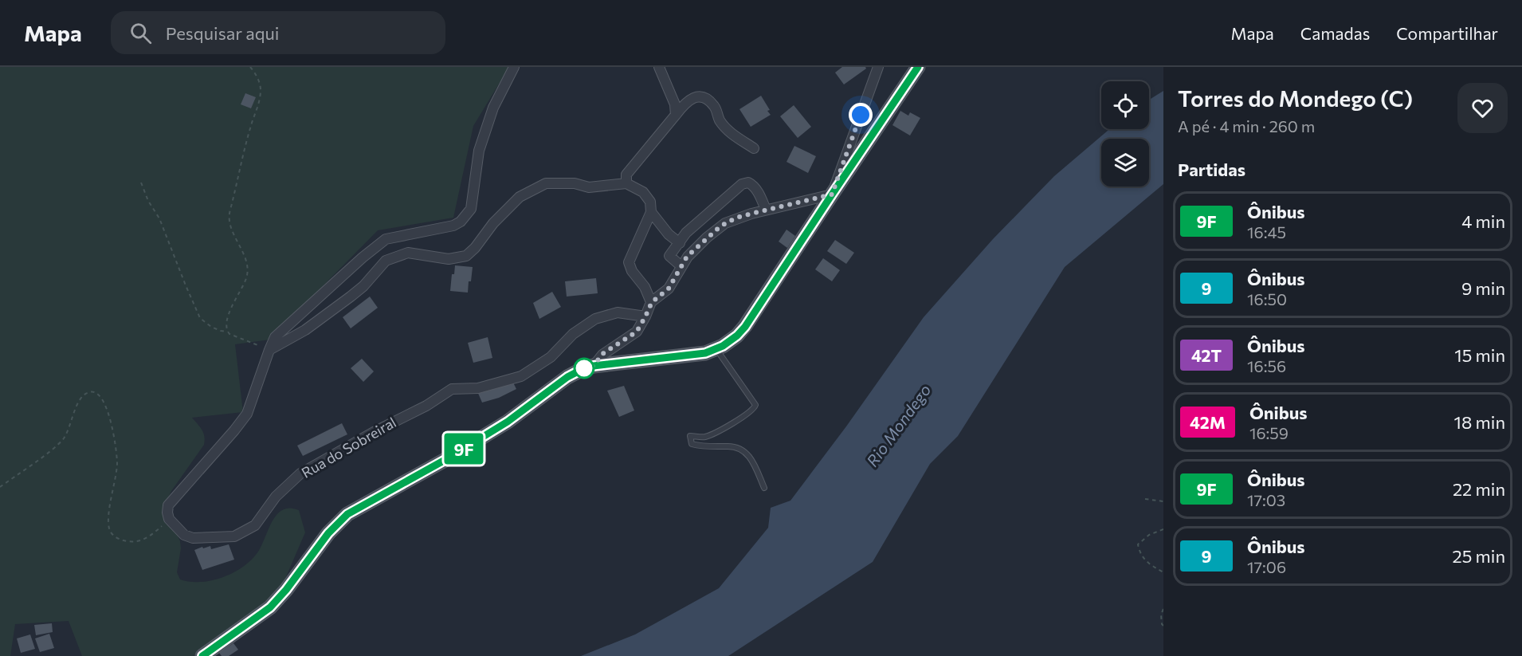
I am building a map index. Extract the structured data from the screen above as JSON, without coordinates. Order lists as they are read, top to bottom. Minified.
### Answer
{"streets":{"street":["Rua do Sobreiral"]},"water":["Rio Mondego"],"lines":["bus line 9F"],"page":{"header":"Mapa","search":"Pesquisar aqui","nav":["Mapa","Camadas","Compartilhar"],"on_map":"9F","heading":[["Torres do Mondego (C)","A pé · 4 min · 260 m"],"Partidas"],"list":[{"mark":"9F","name":"Ônibus","note":"16:45","value":"4 min"},{"mark":"9","name":"Ônibus","note":"16:50","value":"9 min"},{"mark":"42T","name":"Ônibus","note":"16:56","value":"15 min"},{"mark":"42M","name":"Ônibus","note":"16:59","value":"18 min"},{"mark":"9F","name":"Ônibus","note":"17:03","value":"22 min"},{"mark":"9","name":"Ônibus","note":"17:06","value":"25 min"}]}}
